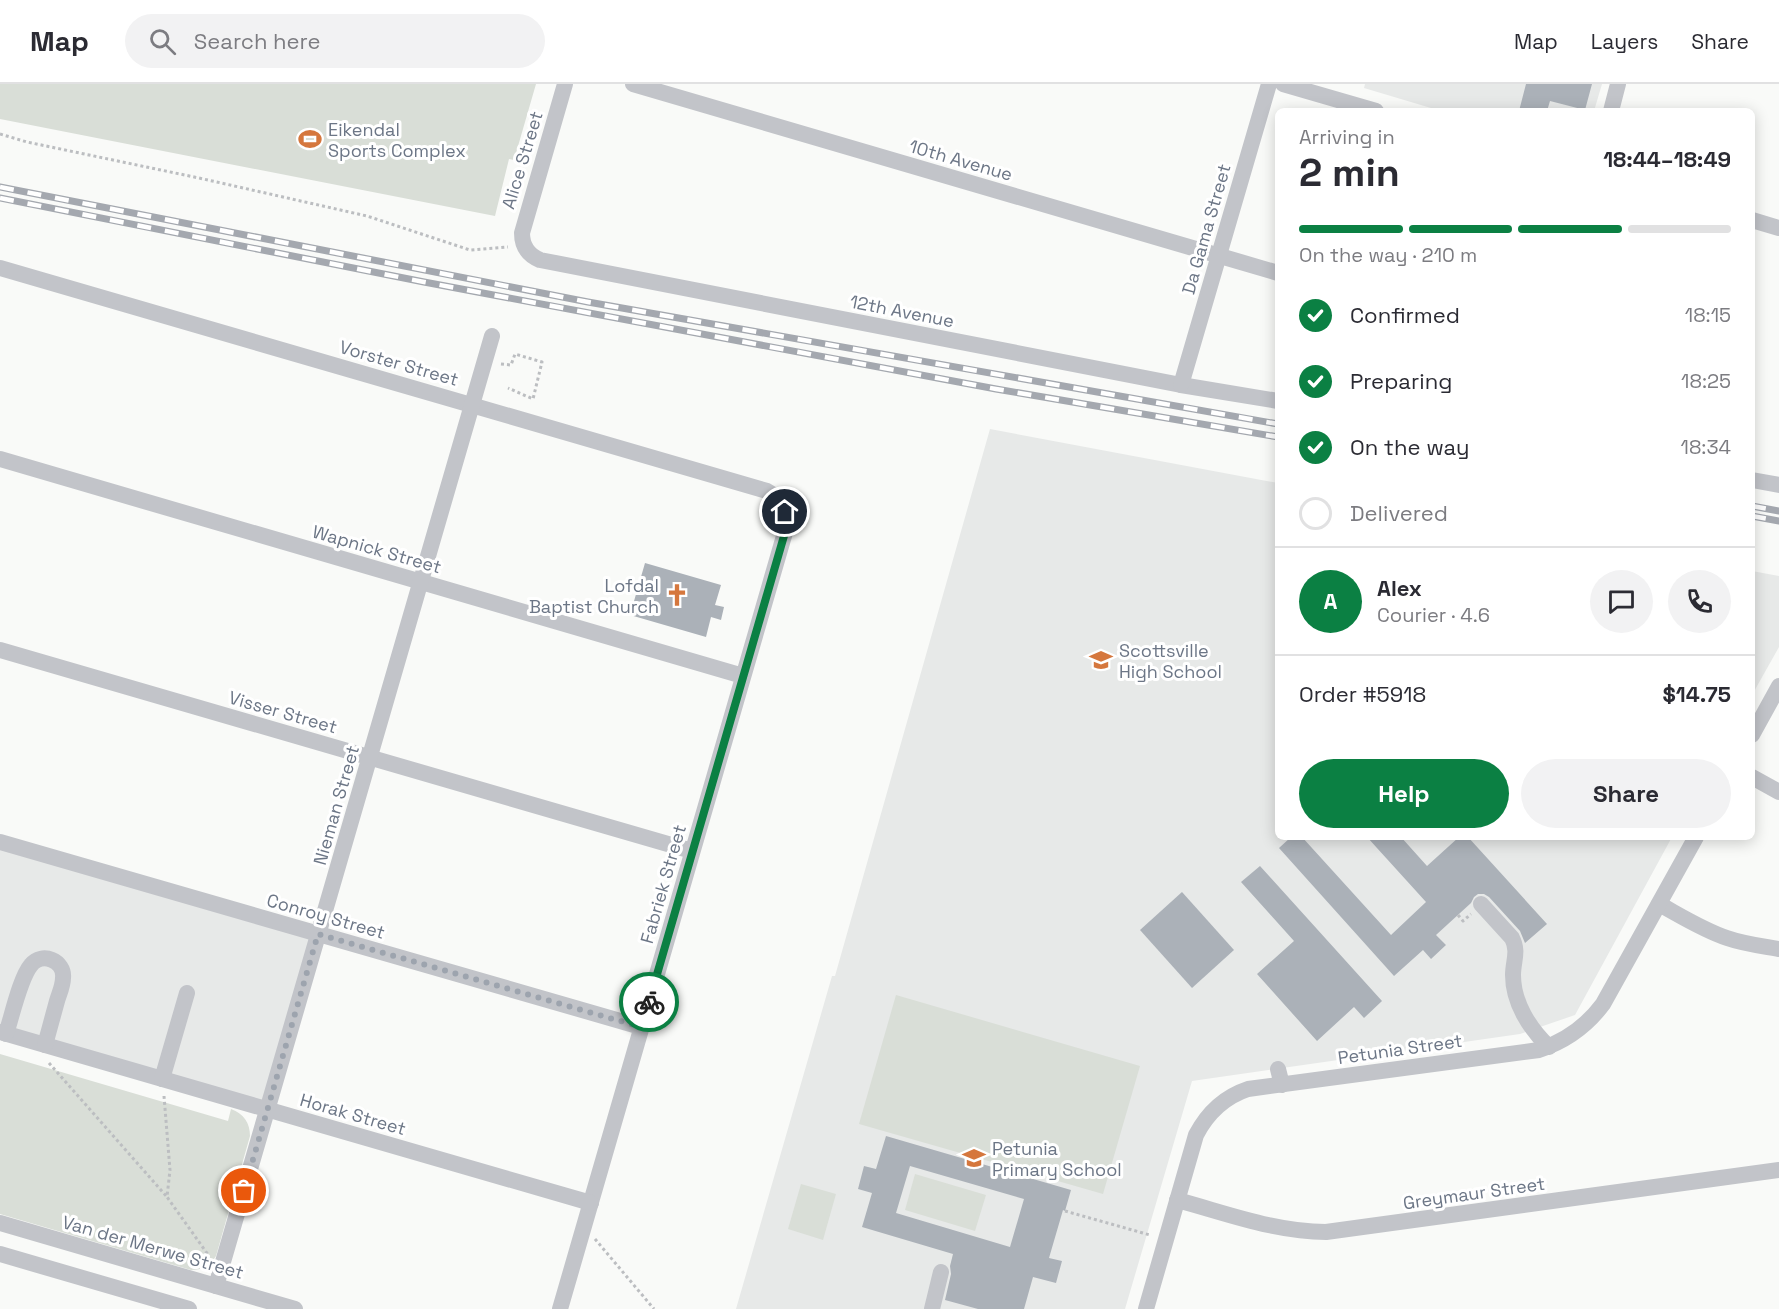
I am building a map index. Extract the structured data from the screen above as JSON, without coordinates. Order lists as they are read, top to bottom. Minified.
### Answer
{"streets":{"street":["Alice Street","10th Avenue","Da Gama Street","12th Avenue","Vorster Street","Wapnick Street","Visser Street","Nieman Street","Fabriek Street","Conroy Street","Petunia Street","Horak Street","Greymaur Street","Van der Merwe Street"]},"crossings":[["Alice Street","12th Avenue"],["10th Avenue","Da Gama Street"],["Da Gama Street","12th Avenue"],["Vorster Street","Nieman Street"],["Vorster Street","Fabriek Street"],["Wapnick Street","Nieman Street"],["Wapnick Street","Fabriek Street"],["Visser Street","Nieman Street"],["Visser Street","Fabriek Street"],["Nieman Street","Conroy Street"],["Nieman Street","Horak Street"],["Nieman Street","Van der Merwe Street"],["Fabriek Street","Conroy Street"],["Fabriek Street","Horak Street"],["Petunia Street","Greymaur Street"]],"places":{"sports":["Eikendal Sports Complex"],"church":["Lofdal Baptist Church"],"school or university":["Scottsville High School","Petunia Primary School"]},"page":{"header":"Map","search":"Search here","nav":["Map","Layers","Share"],"heading":["2 min","Arriving in","18:44–18:49"],"panel":["Alex","Courier · 4.6","Order #5918","$14.75"],"bar":"On the way · 210 m","list":[["Confirmed","18:15"],["Preparing","18:25"],["On the way","18:34"],"Delivered"],"round":"A","buttons":["Help","Share"]}}
